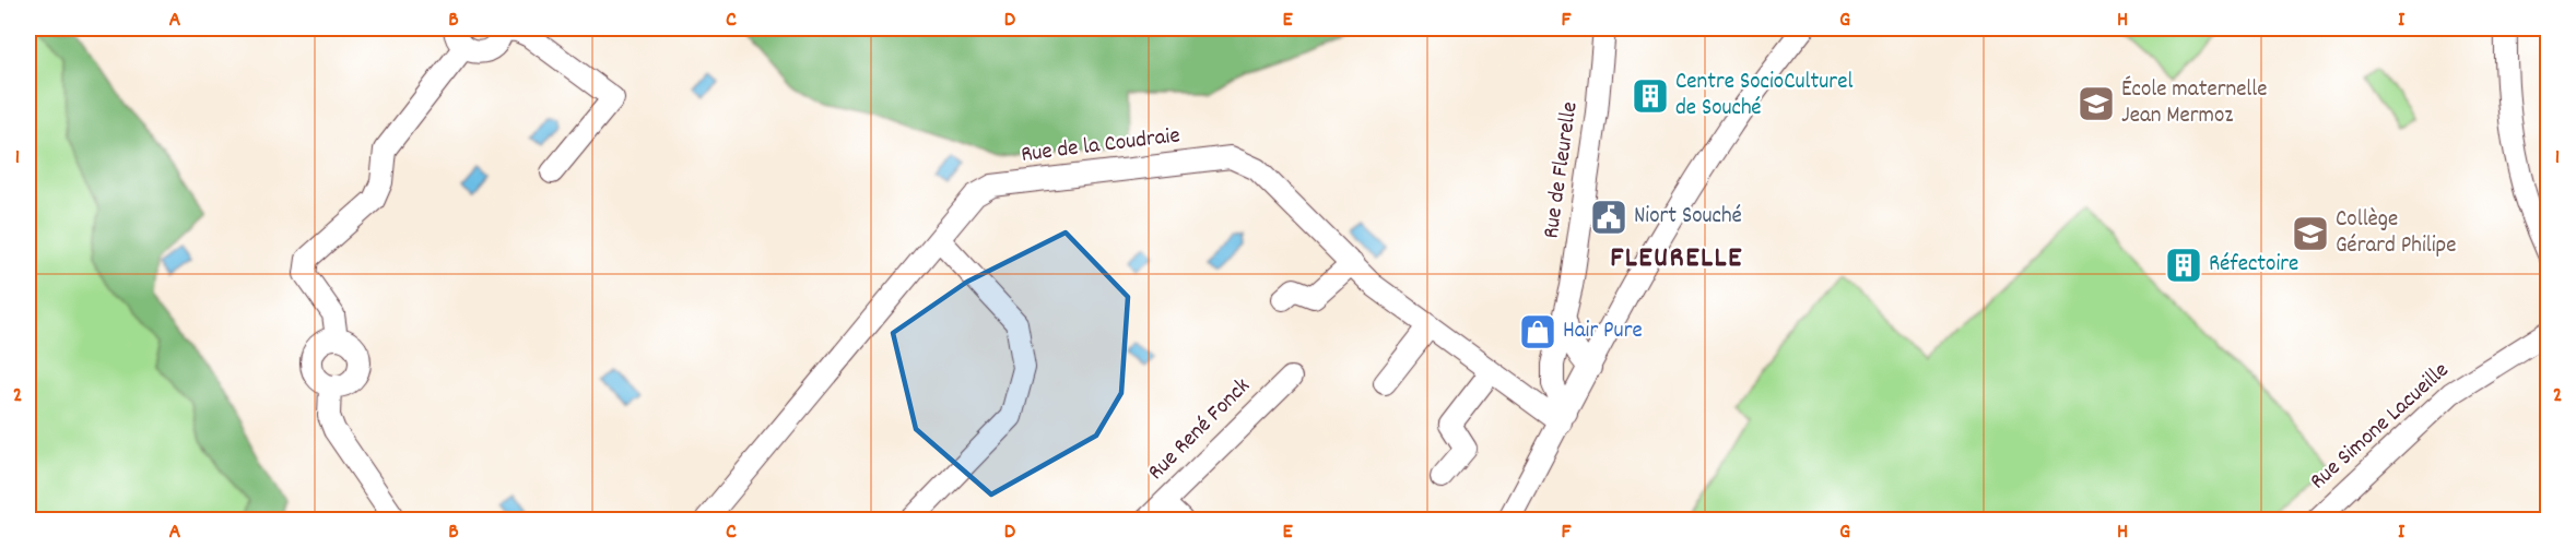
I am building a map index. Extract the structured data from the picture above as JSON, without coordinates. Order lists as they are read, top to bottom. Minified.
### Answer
{"streets":{"street":["Rue de la Coudraie","Rue de Fleurelle","Rue Simone Lacueille","Rue René Fonck"]},"crossings":[["Rue de la Coudraie","Rue de Fleurelle"]],"districts":["FLEURELLE"],"places":{"building":["Centre SocioCulturel de Souché","Réfectoire"],"school or university":["École maternelle Jean Mermoz","Collège Gérard Philipe"],"public building":["Niort Souché"],"shop":["Hair Pure"]},"grid":{"columns":["A","B","C","D","E","F","G","H","I"],"rows":["1","2"]}}
